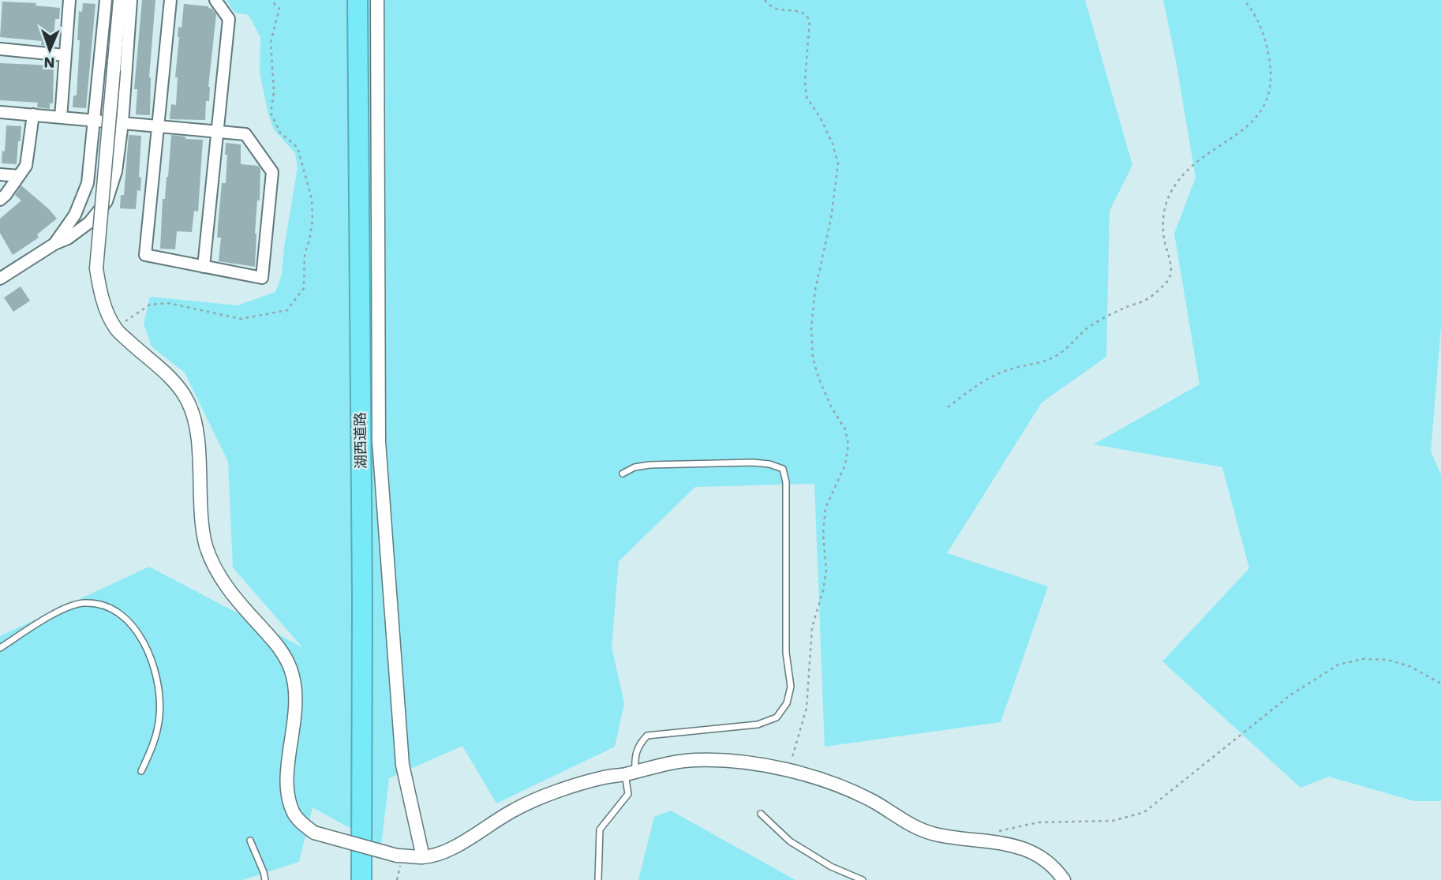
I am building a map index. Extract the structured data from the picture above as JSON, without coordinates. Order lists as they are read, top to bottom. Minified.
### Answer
{"streets":{"highway":["湖西道路"]},"north":"bottom"}
